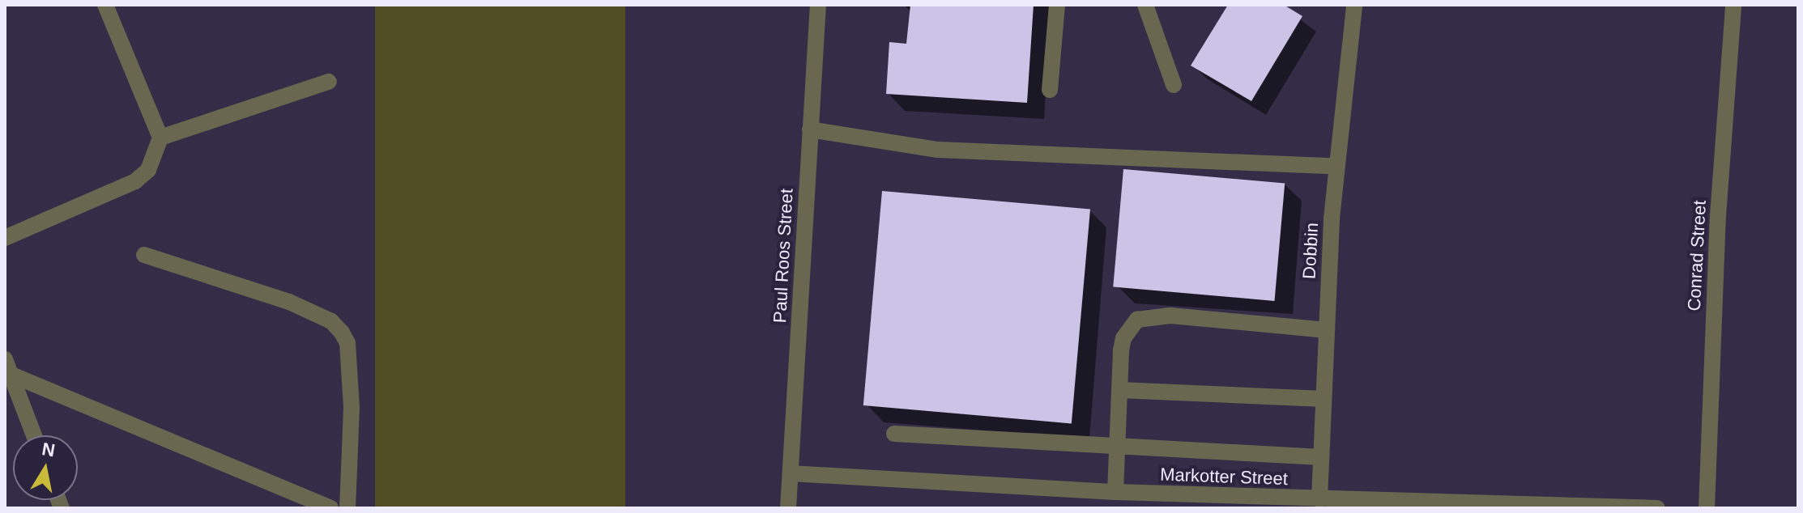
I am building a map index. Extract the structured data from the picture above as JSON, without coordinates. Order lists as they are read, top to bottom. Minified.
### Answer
{"streets":{"street":["Dobbin","Paul Roos Street","Conrad Street","Markotter Street"]},"crossings":[["Dobbin","Markotter Street"],["Paul Roos Street","Markotter Street"]],"north":"top"}
